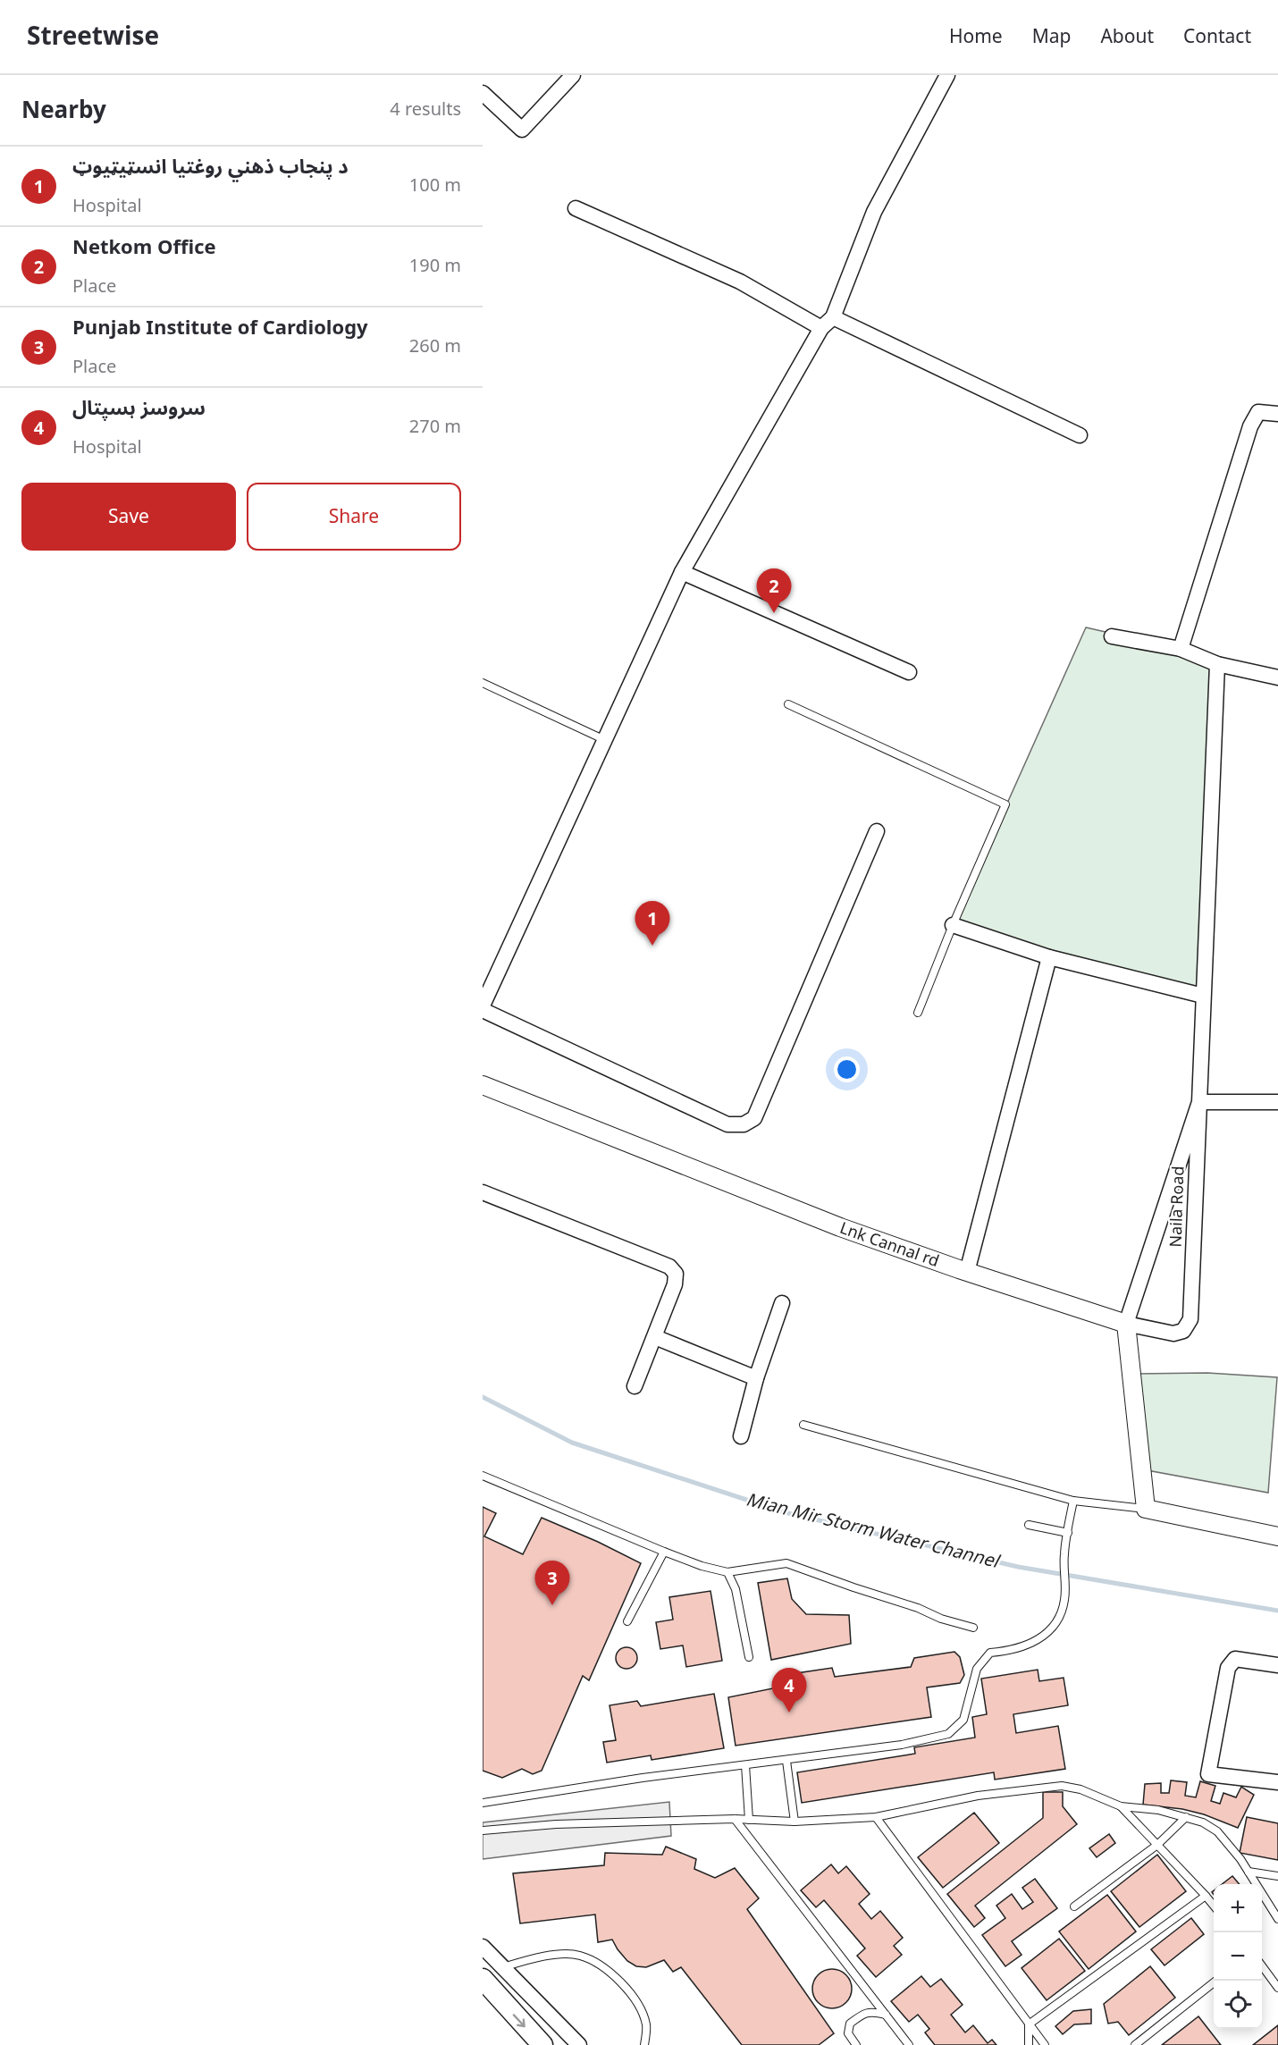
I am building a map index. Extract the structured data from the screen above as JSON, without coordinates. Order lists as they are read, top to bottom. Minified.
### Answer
{"streets":{"street":["Naila Road","Lnk Cannal rd"]},"crossings":[["Naila Road","Lnk Cannal rd"]],"water":["Mian Mir Storm Water Channel"],"page":{"header":"Streetwise","nav":["Home","Map","About","Contact"],"heading":["Nearby","4 results"],"list":[{"mark":"1","name":"د پنجاب ذهني روغتیا انسټیټیوټ","note":"Hospital","value":"100 m"},{"mark":"2","name":"Netkom Office","note":"Place","value":"190 m"},{"mark":"3","name":"Punjab Institute of Cardiology","note":"Place","value":"260 m"},{"mark":"4","name":"سروسز ہسپتال","note":"Hospital","value":"270 m"}],"buttons":["Save","Share"],"pins":["2","1","3","4"],"map_buttons":["+","−"]}}
